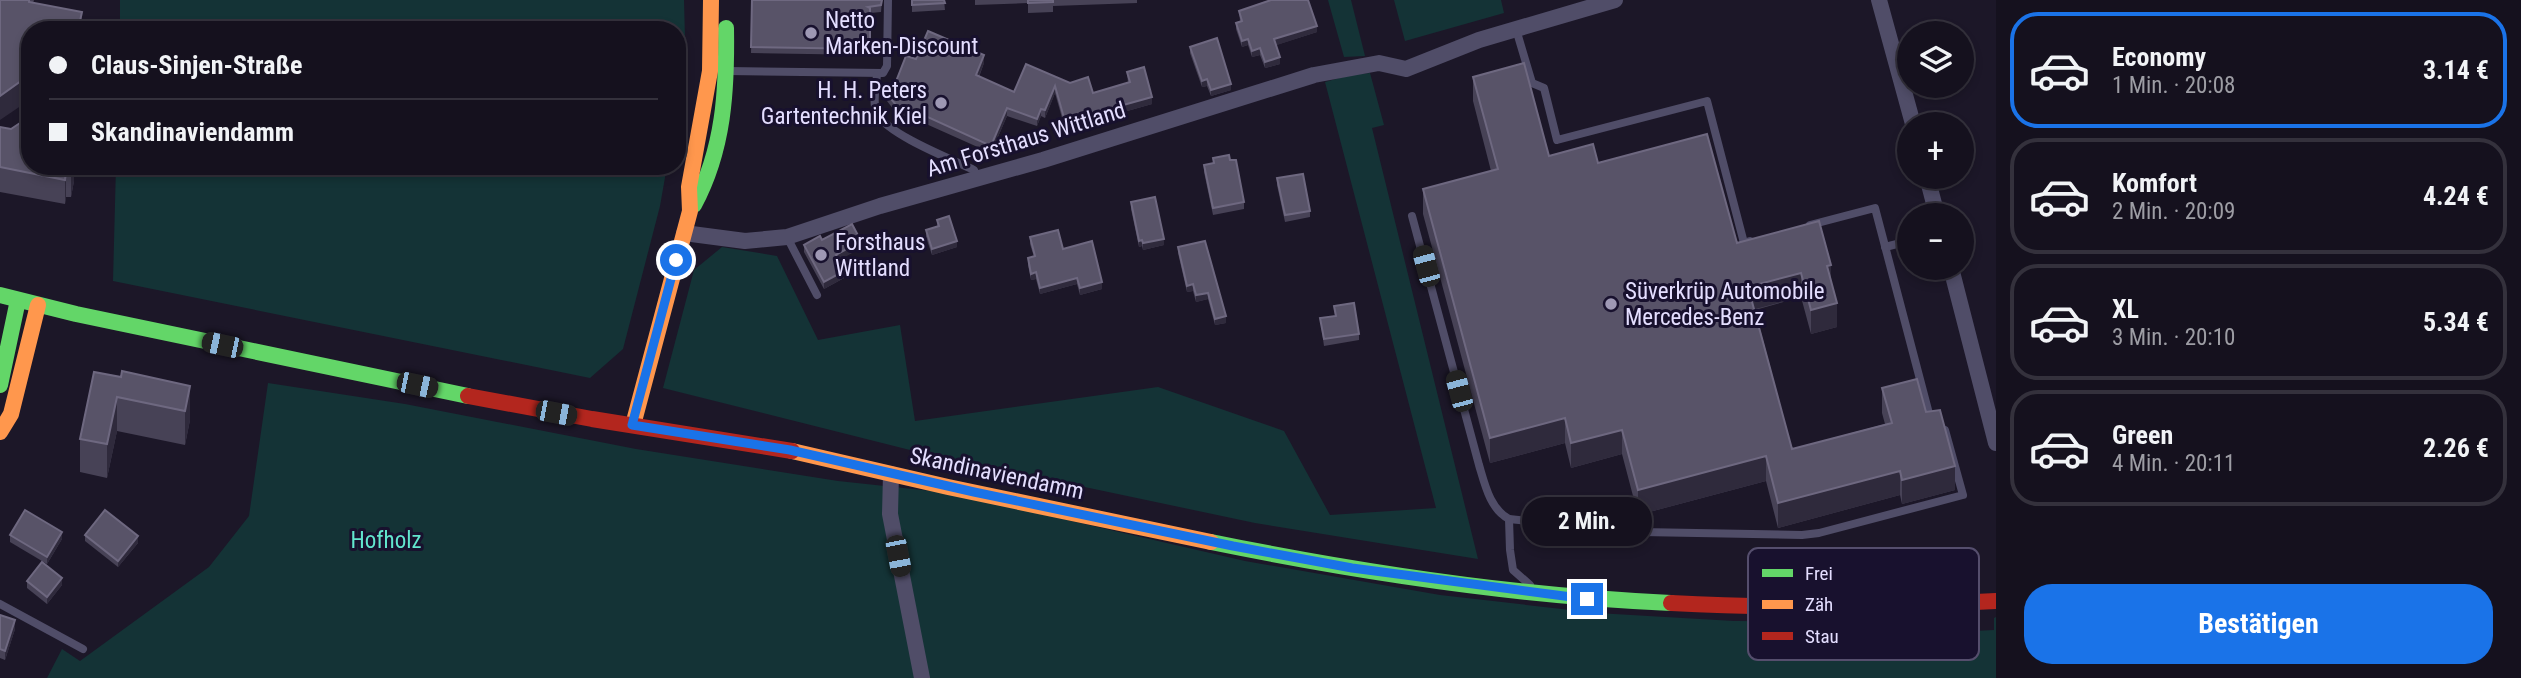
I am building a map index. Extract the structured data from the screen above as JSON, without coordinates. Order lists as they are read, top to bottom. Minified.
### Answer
{"streets":{"main road":["Skandinaviendamm"],"street":["Am Forsthaus Wittland"]},"parks":["Hofholz"],"places":["Netto Marken-Discount","H. H. Peters Gartentechnik Kiel","Forsthaus Wittland","Süverkrüp Automobile Mercedes-Benz"],"legend":["Frei","Zäh","Stau"],"page":{"list":[{"name":"Economy","note":"1 Min. · 20:08","value":"3.14 €"},{"name":"Komfort","note":"2 Min. · 20:09","value":"4.24 €"},{"name":"XL","note":"3 Min. · 20:10","value":"5.34 €"},{"name":"Green","note":"4 Min. · 20:11","value":"2.26 €"}],"map_buttons":["+","−"],"banner":["Claus-Sinjen-Straße","Skandinaviendamm"],"bubble":"2 Min.","buttons":"Bestätigen"}}
